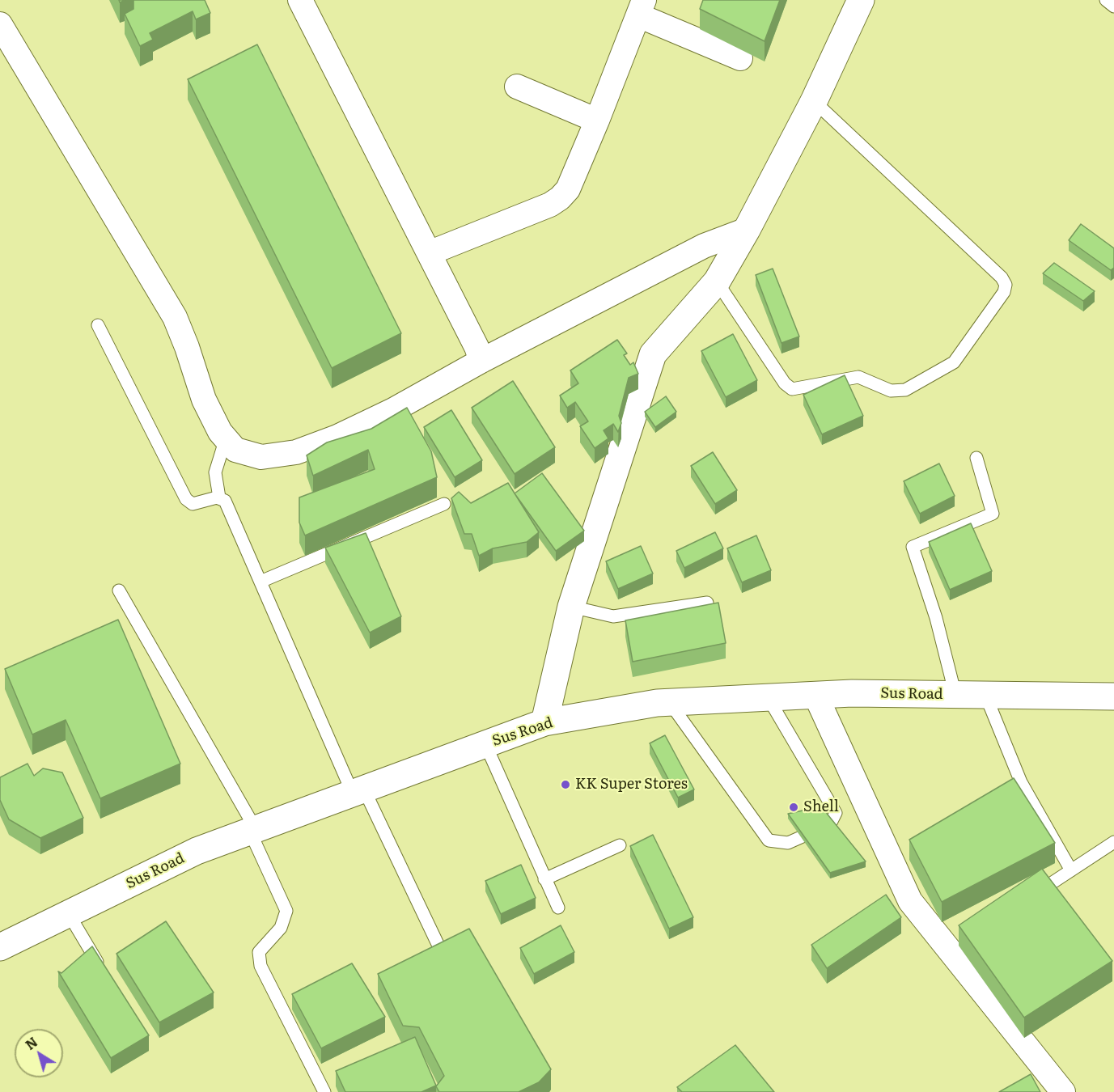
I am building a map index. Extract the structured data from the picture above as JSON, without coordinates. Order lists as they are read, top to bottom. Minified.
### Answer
{"streets":{"main road":["Sus Road"]},"places":["KK Super Stores","Shell"],"north":"top left"}
